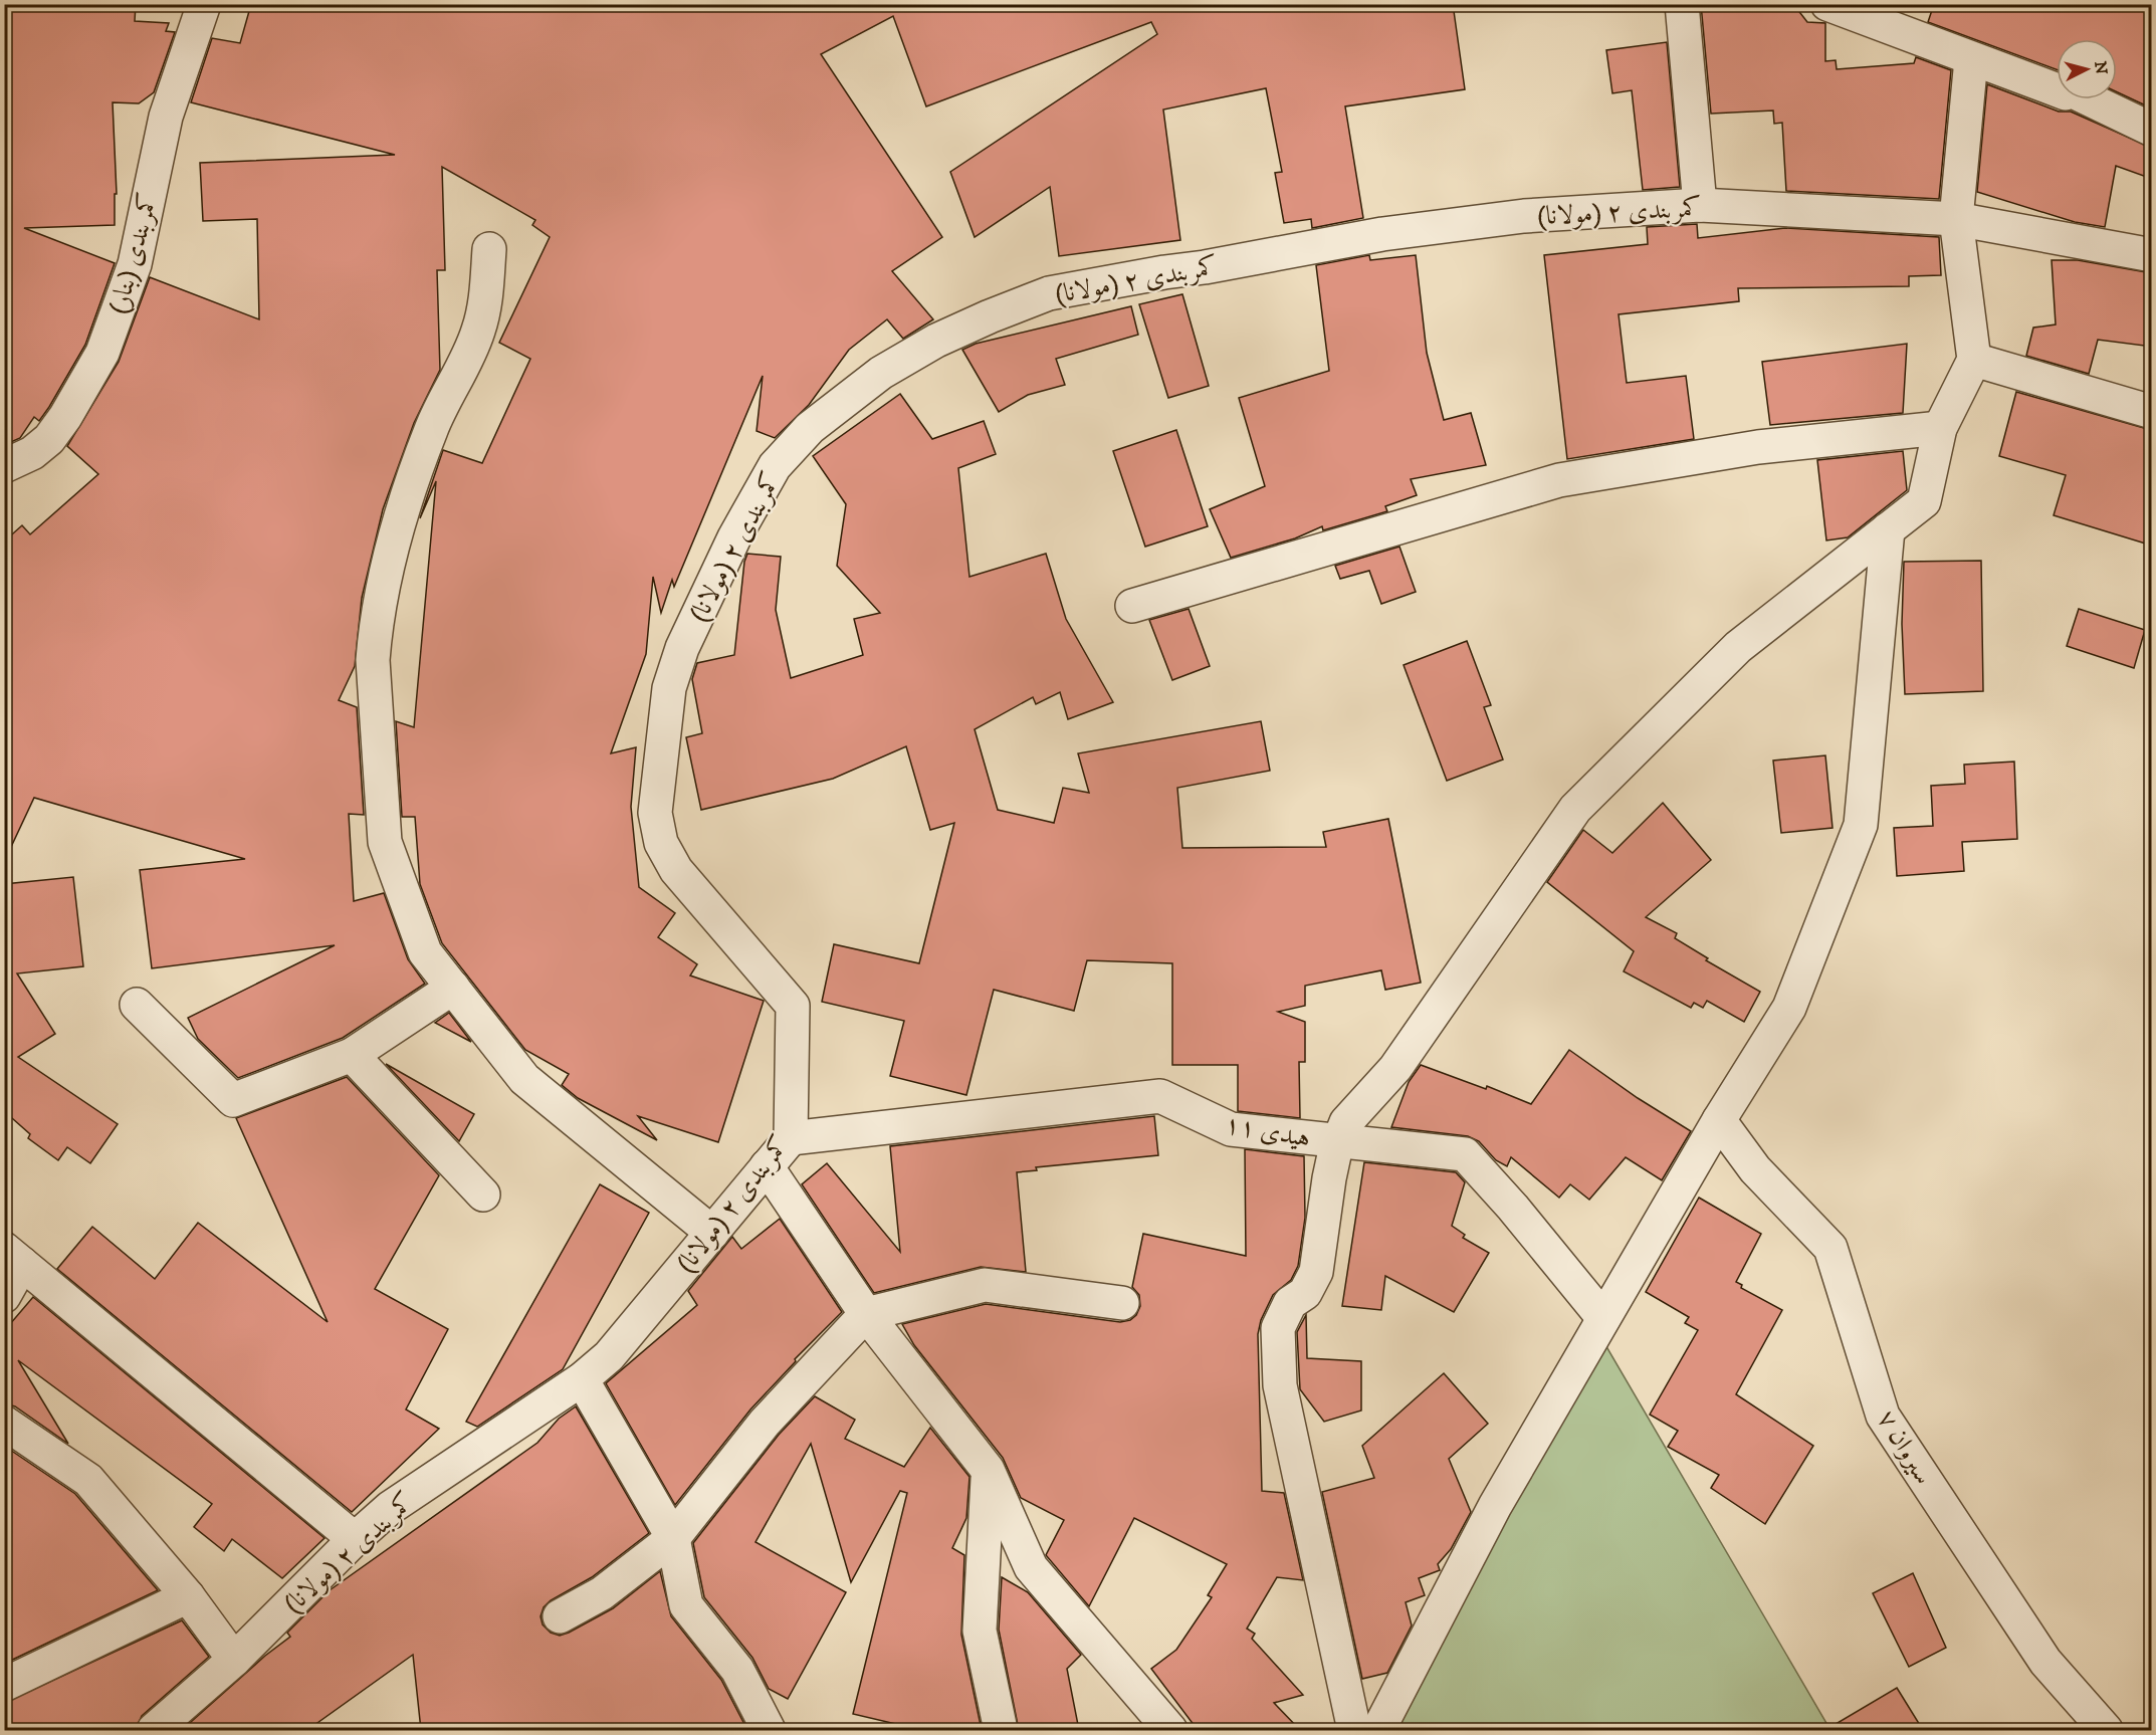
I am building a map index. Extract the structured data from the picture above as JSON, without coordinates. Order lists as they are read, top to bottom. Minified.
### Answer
{"streets":{"street":["کمربندی ۲ (مولانا)","کمربندی (بنار)","هیدی ۱۱","سیروان ۷"]},"crossings":[["کمربندی ۲ (مولانا)","هیدی ۱۱"]],"north":"right"}
